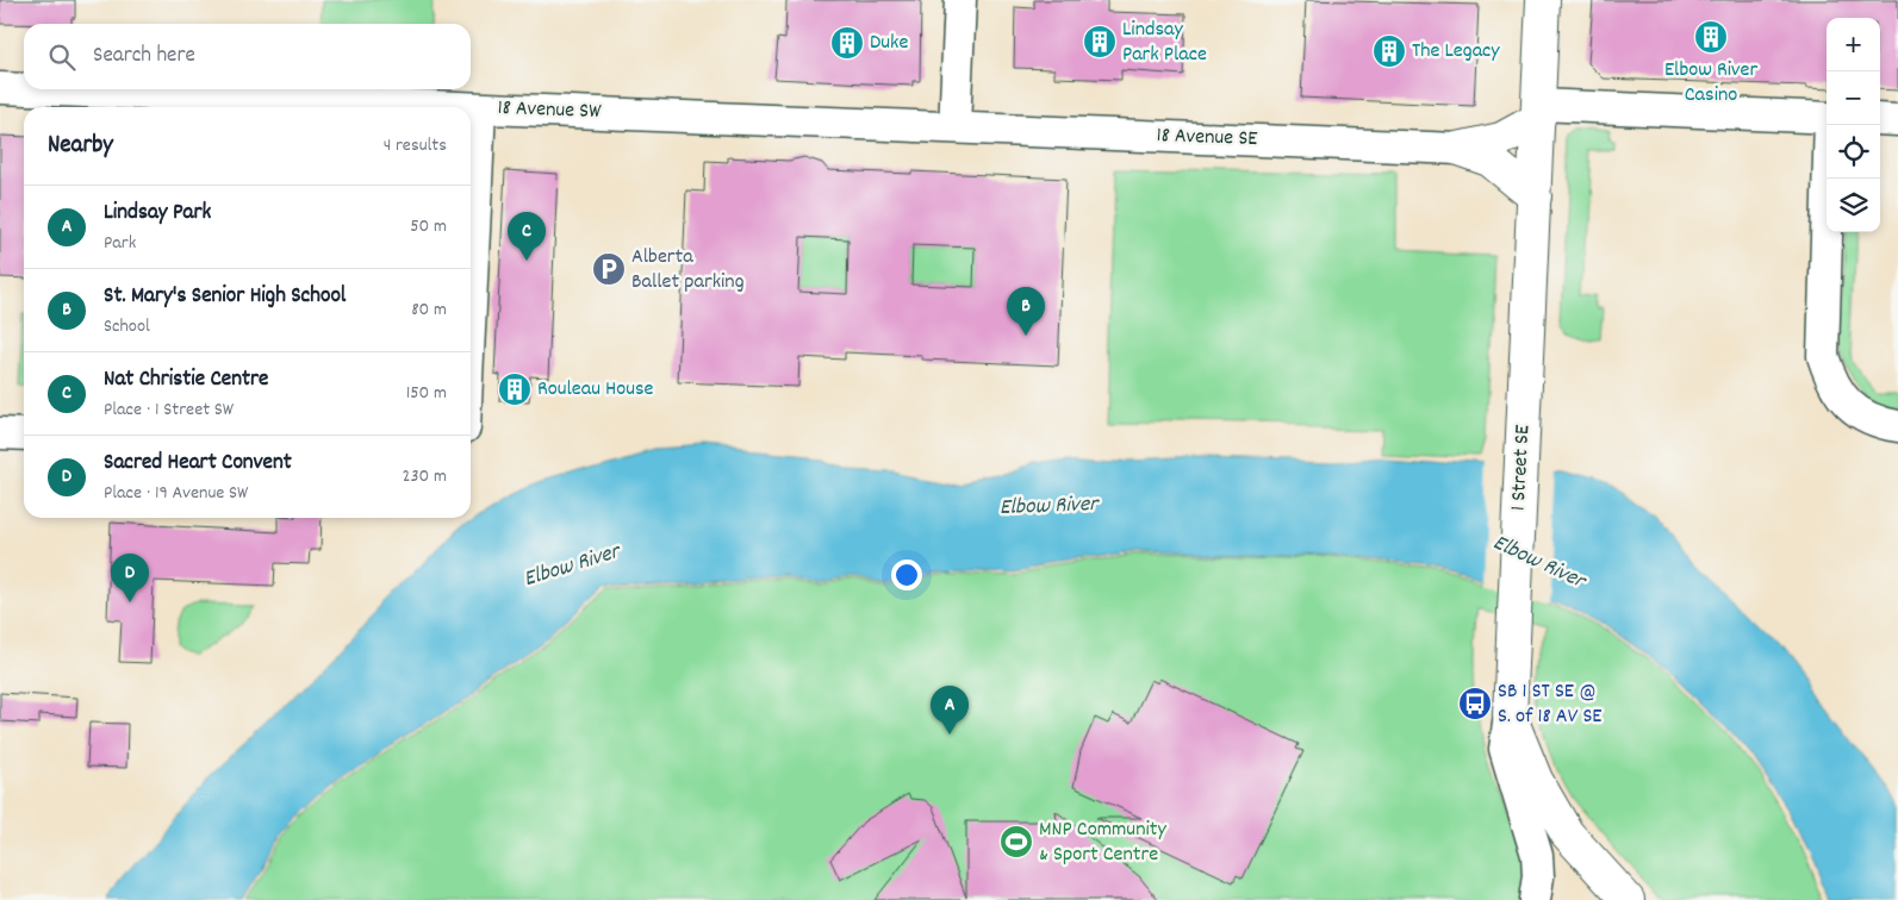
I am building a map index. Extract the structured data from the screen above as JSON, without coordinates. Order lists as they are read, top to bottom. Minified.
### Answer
{"streets":{"main road":["1 Street SE"],"street":["18 Avenue SW","18 Avenue SE"]},"crossings":[["18 Avenue SW","18 Avenue SE"]],"water":["Elbow River"],"places":{"building":["Elbow River Casino","Lindsay Park Place","Duke","The Legacy","Rouleau House"],"parking":["Alberta Ballet parking"],"bus stop":["SB 1 ST SE @ S. of 18 AV SE"],"sports":["MNP Community & Sport Centre"]},"page":{"map_buttons":["+","−"],"search":"Search here","heading":["Nearby","4 results"],"list":[{"mark":"A","name":"Lindsay Park","note":"Park","value":"50 m"},{"mark":"B","name":"St. Mary's Senior High School","note":"School","value":"80 m"},{"mark":"C","name":"Nat Christie Centre","note":"Place · 1 Street SW","value":"150 m"},{"mark":"D","name":"Sacred Heart Convent","note":"Place · 19 Avenue SW","value":"230 m"}],"pins":["C","B","D","A"]}}
